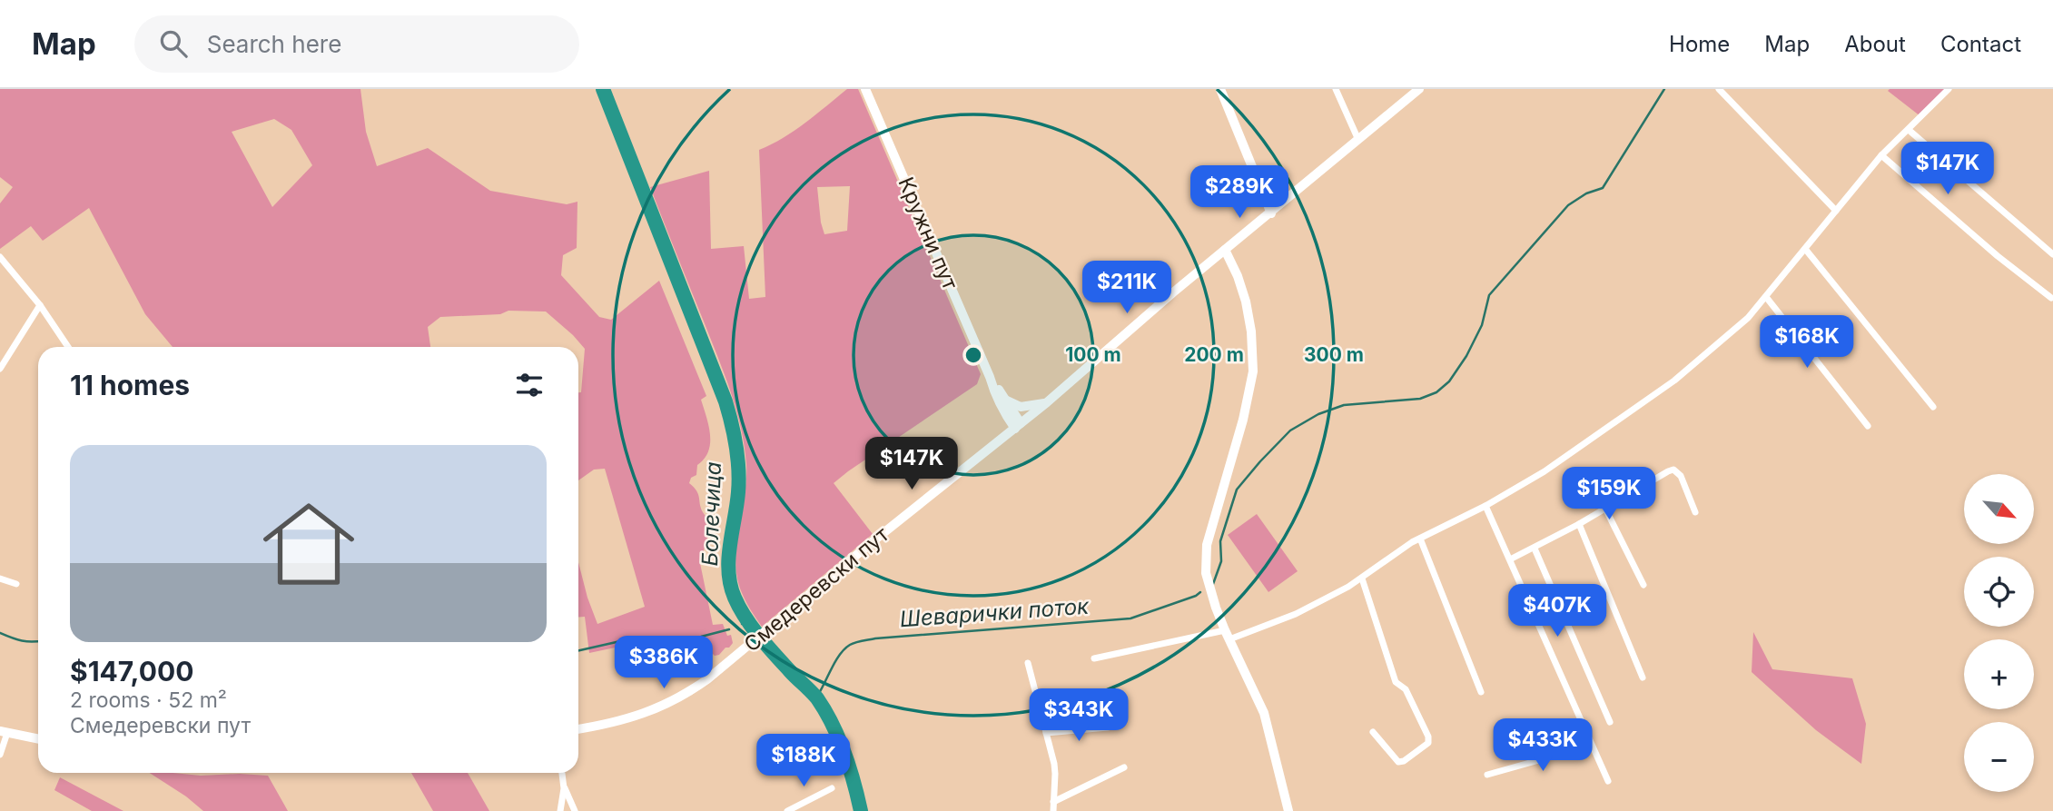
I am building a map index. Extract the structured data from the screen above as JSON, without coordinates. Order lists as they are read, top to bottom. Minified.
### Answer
{"streets":{"main road":["Кружни пут","Смедеревски пут"]},"crossings":[["Кружни пут","Смедеревски пут"]],"water":["Болечица","Шеварички поток"],"north":"bottom right","page":{"header":"Map","search":"Search here","nav":["Home","Map","About","Contact"],"price":["$147K","$289K","$211K","$168K","$147K","$159K","$407K","$386K","$343K","$433K","$188K"],"heading":"11 homes","list":[{"name":"$147,000","note":"2 rooms · 52 m² · Смедеревски пут"}],"map_buttons":["+","−"]},"rings":["100 m","200 m","300 m"]}
